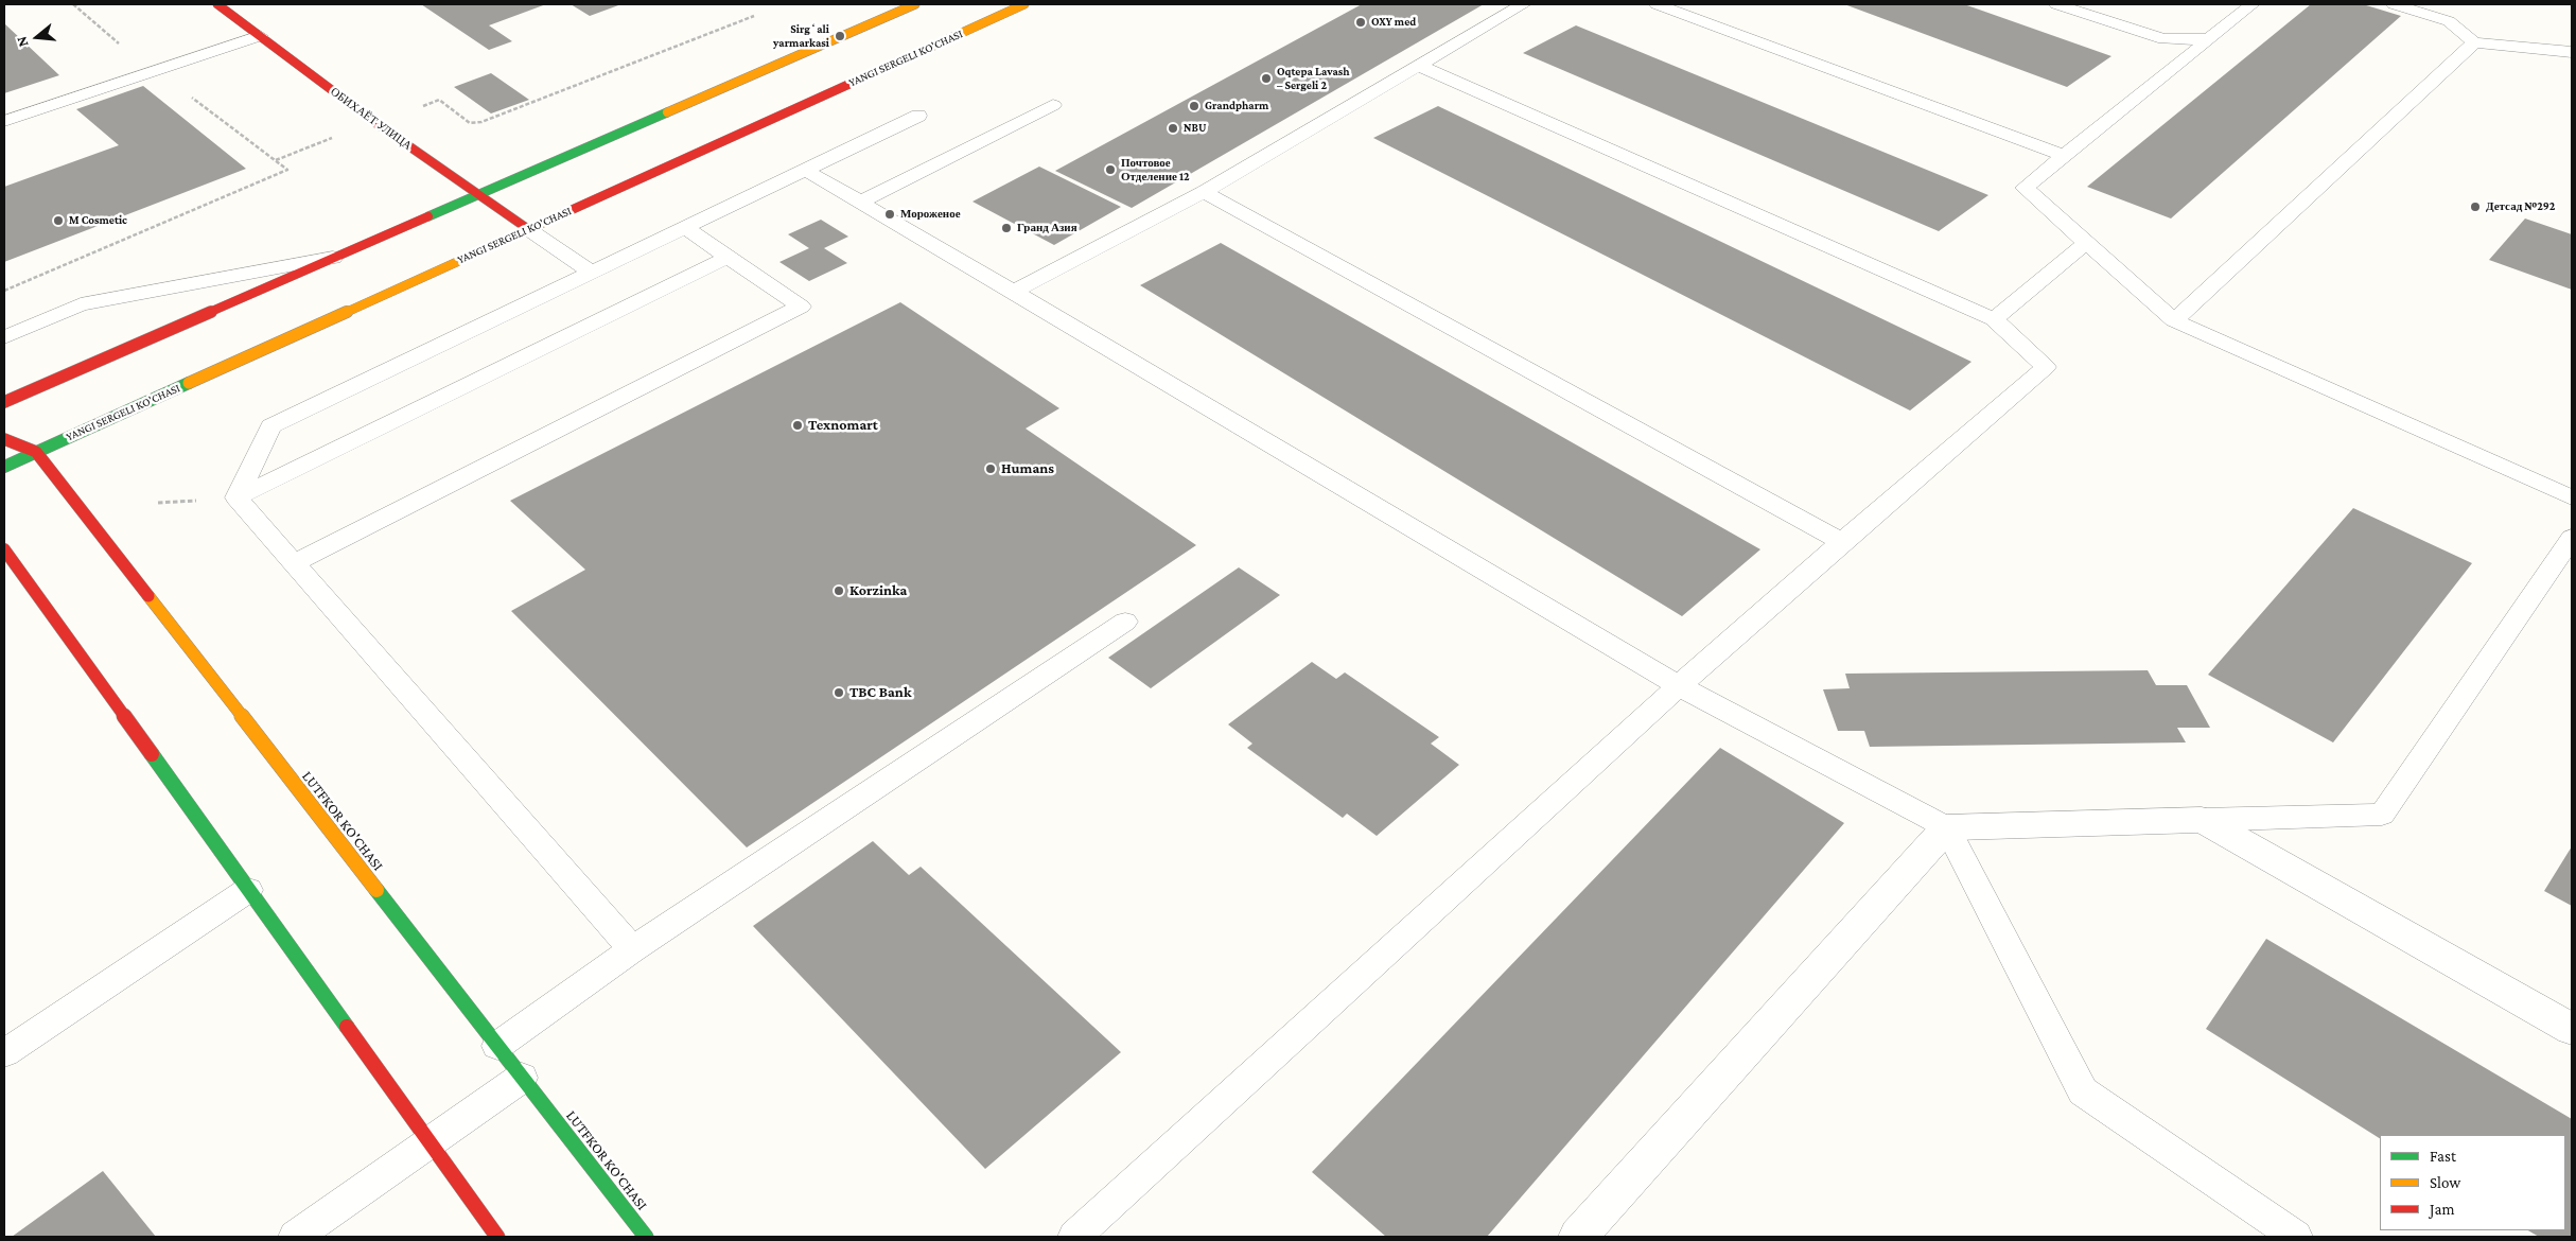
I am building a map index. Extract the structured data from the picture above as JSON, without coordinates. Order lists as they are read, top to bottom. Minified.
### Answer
{"streets":{"main road":["YANGI SERGELI KO'CHASI","ОБИХАЁТ УЛИЦА","LUTFKOR KO'CHASI"]},"crossings":[["YANGI SERGELI KO'CHASI","ОБИХАЁТ УЛИЦА"],["YANGI SERGELI KO'CHASI","LUTFKOR KO'CHASI"]],"places":["OXY med","Sirgʻali yarmarkasi","Oqtepa Lavash – Sergeli 2","Grandpharm","NBU","Почтовое Отделение 12","Детсад №292","Мороженое","M Cosmetic","Гранд Азия","Texnomart","Humans","Korzinka","TBC Bank"],"legend":["Fast","Slow","Jam"],"north":"left"}
